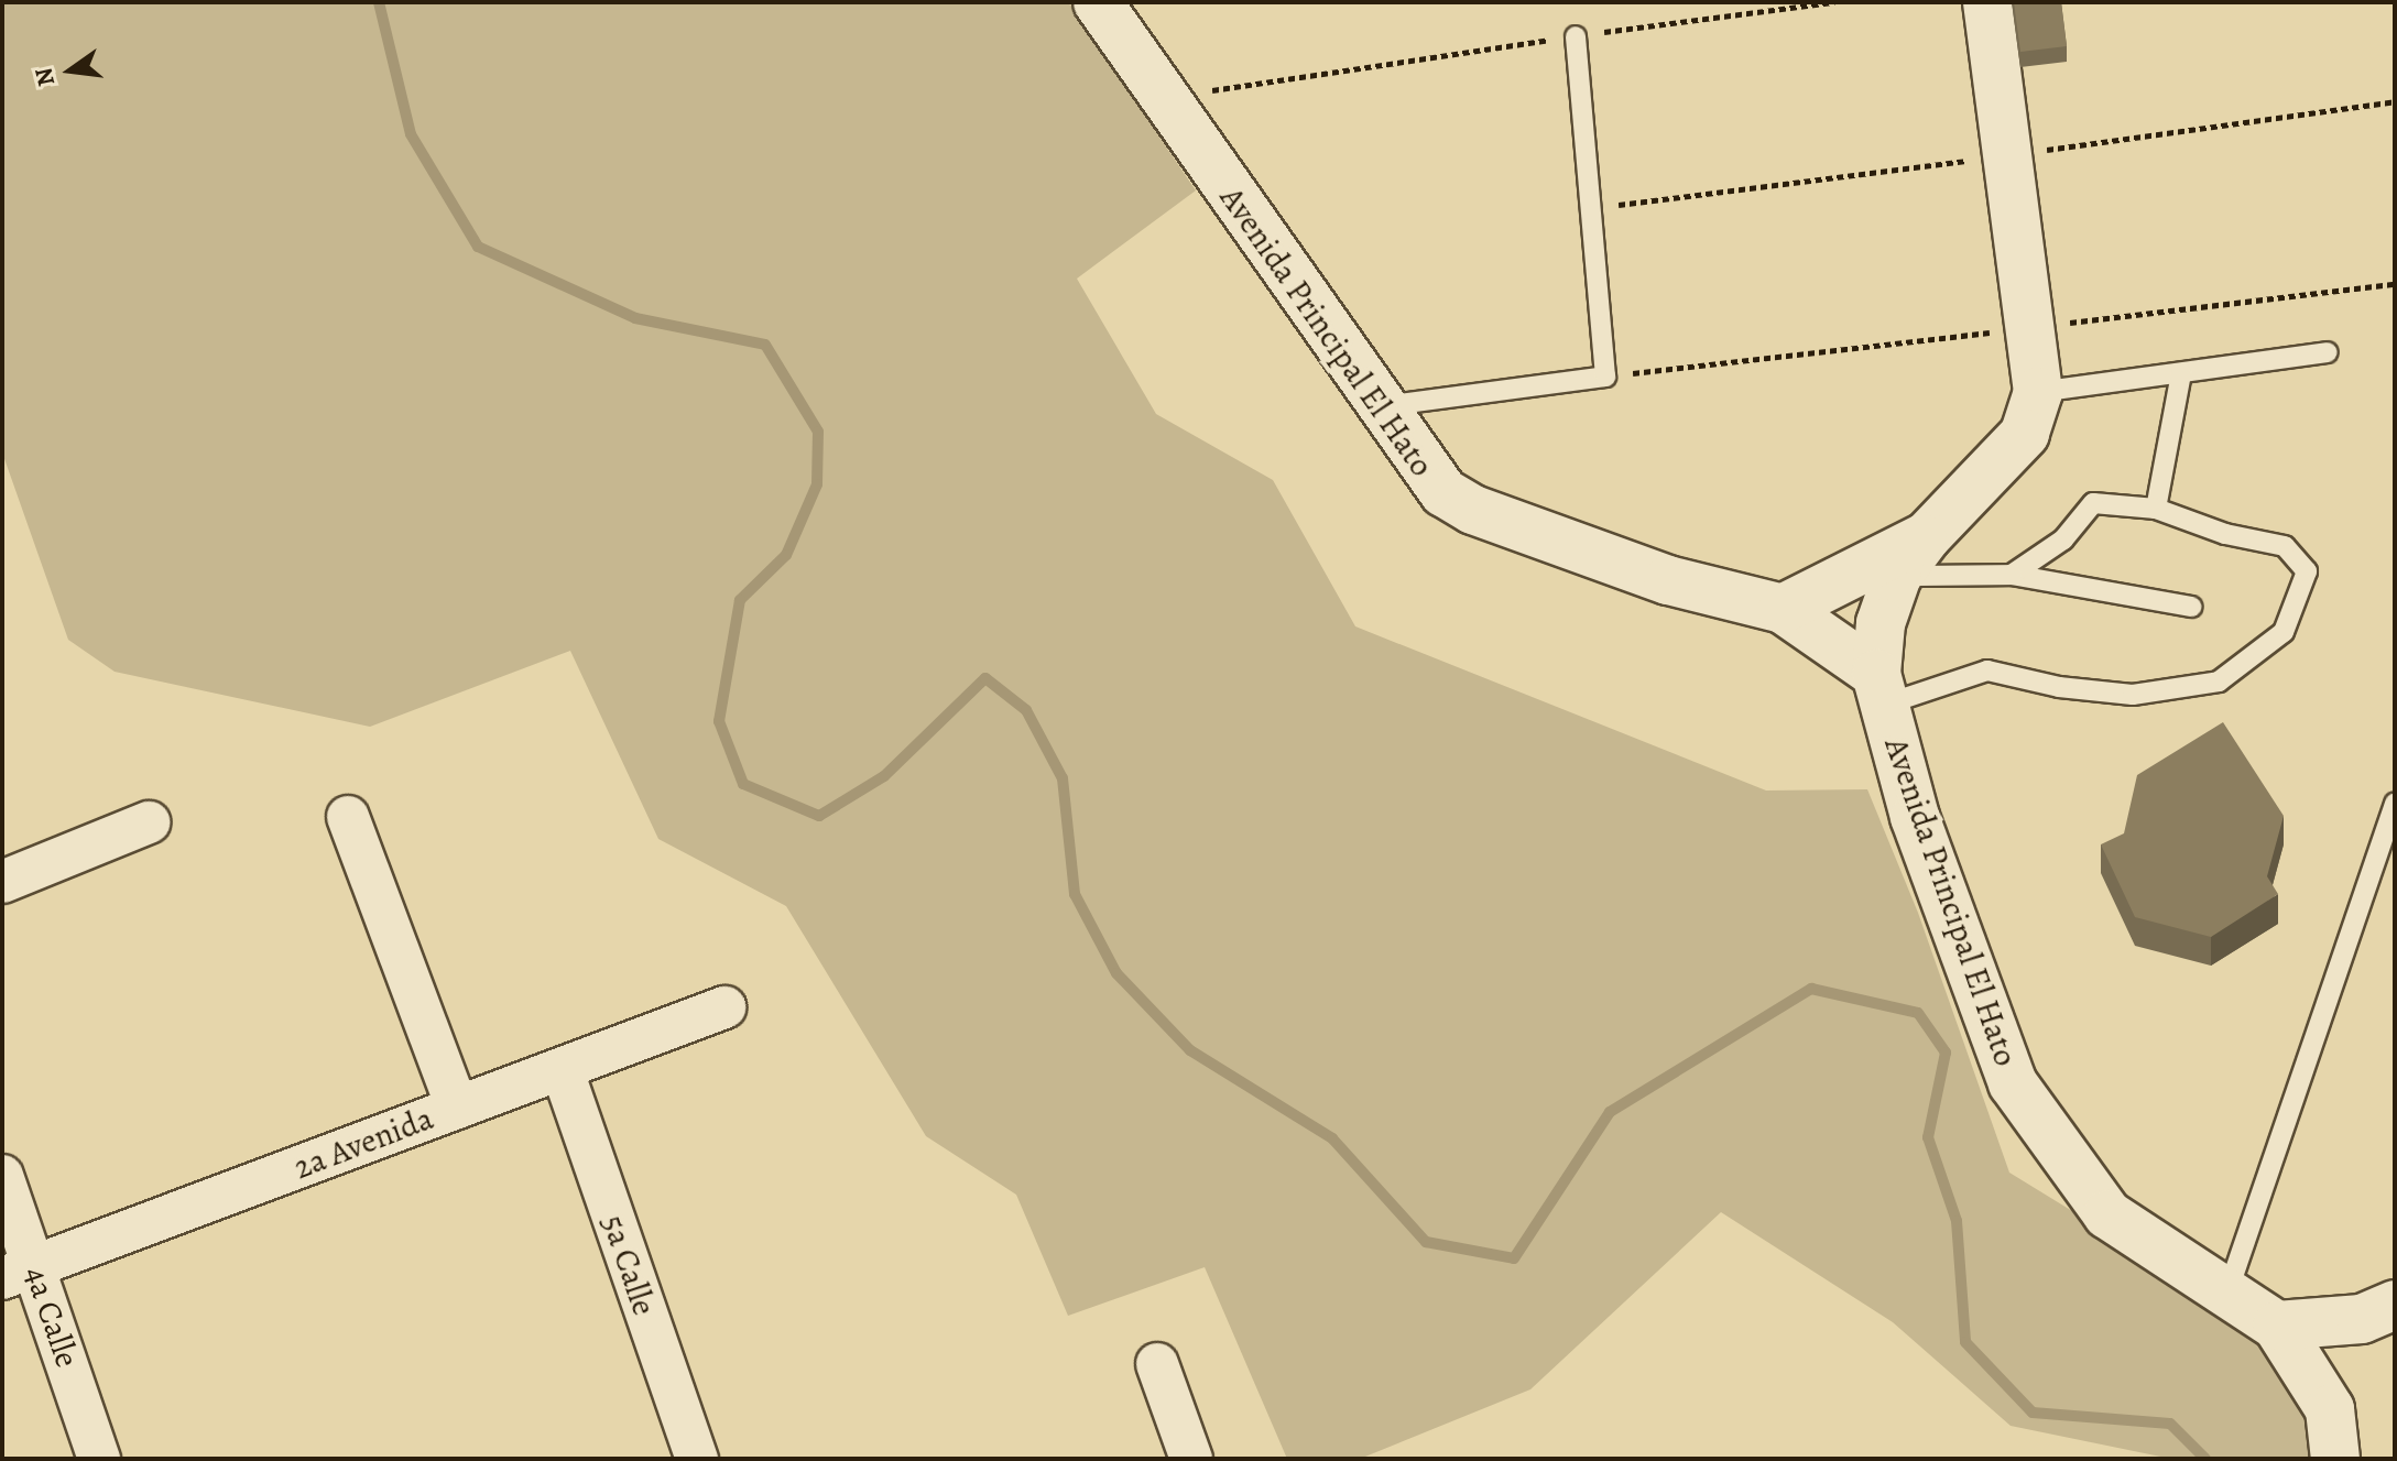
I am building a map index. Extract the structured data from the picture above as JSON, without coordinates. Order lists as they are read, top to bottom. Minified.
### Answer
{"streets":{"street":["Avenida Principal El Hato","2a Avenida","5a Calle","4a Calle"]},"crossings":[["2a Avenida","5a Calle"],["2a Avenida","4a Calle"]],"north":"left"}
